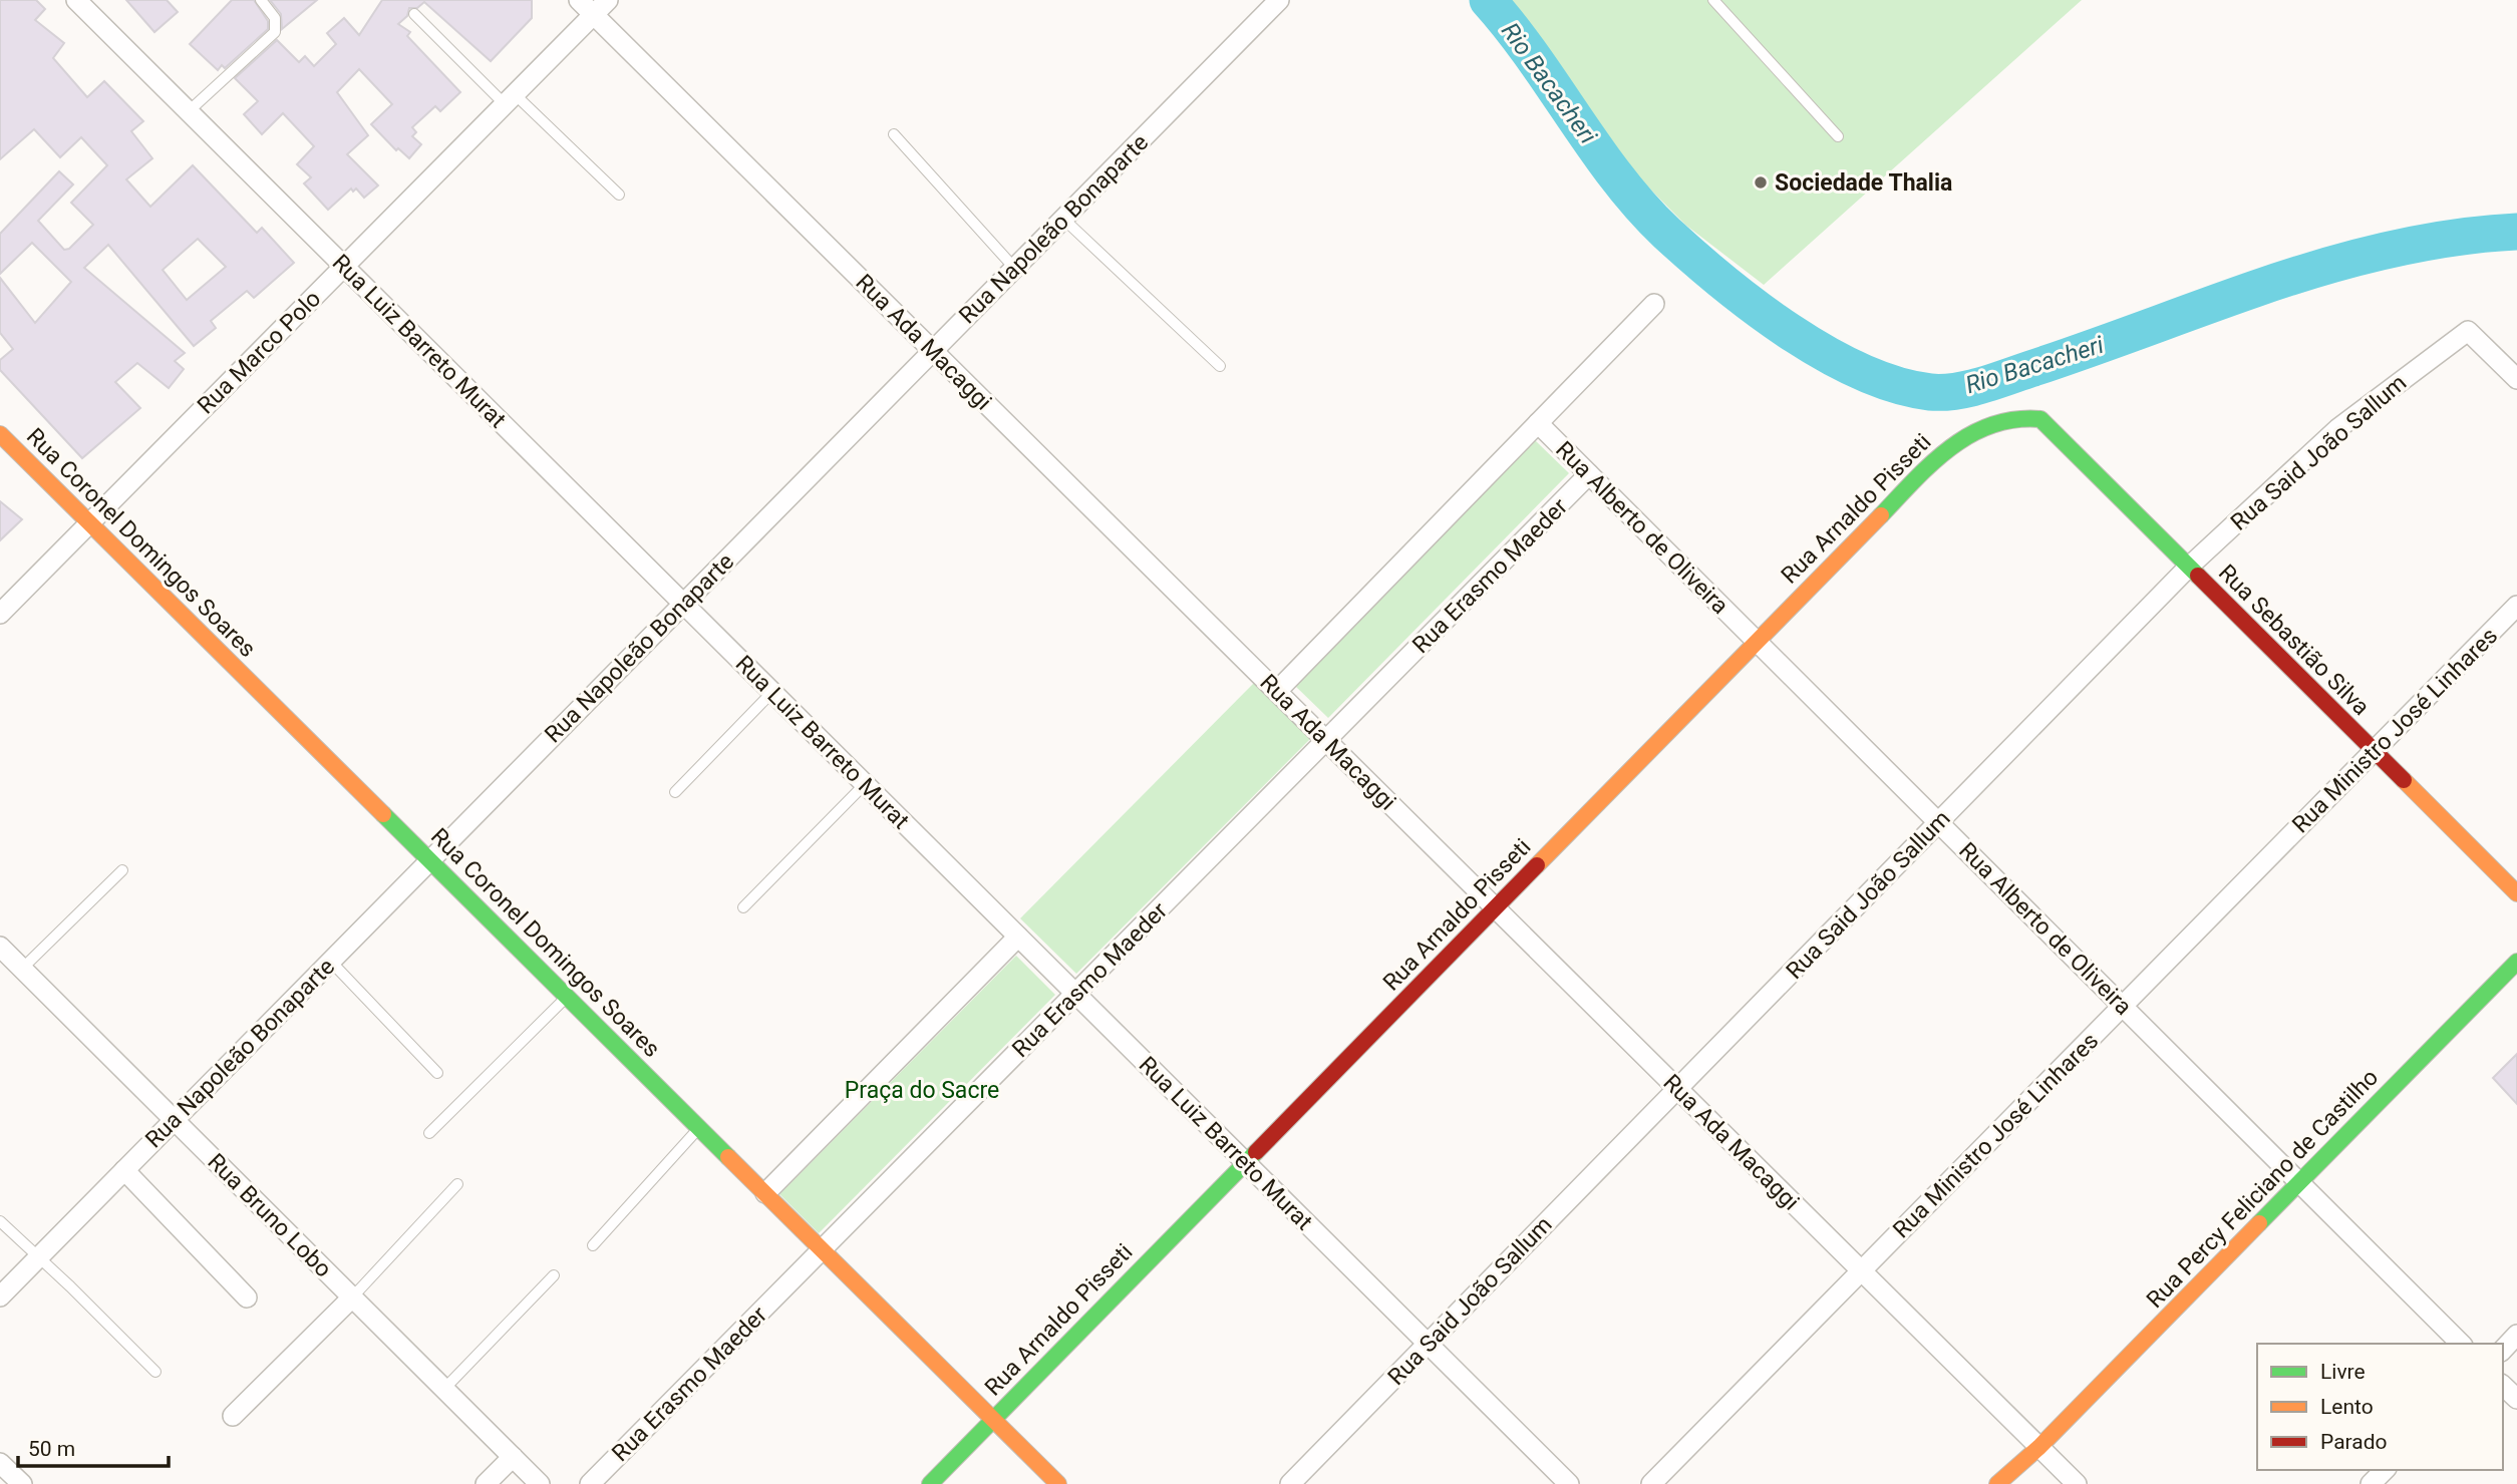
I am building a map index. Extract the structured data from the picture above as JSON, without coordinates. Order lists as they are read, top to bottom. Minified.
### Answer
{"streets":{"street":["Rua Napoleão Bonaparte","Rua Luiz Barreto Murat","Rua Ada Macaggi","Rua Marco Polo","Rua Said João Sallum","Rua Arnaldo Pisseti","Rua Alberto de Oliveira","Rua Coronel Domingos Soares","Rua Erasmo Maeder","Rua Sebastião Silva","Rua Ministro José Linhares","Rua Percy Feliciano de Castilho","Rua Bruno Lobo"]},"crossings":[["Rua Napoleão Bonaparte","Rua Luiz Barreto Murat"],["Rua Napoleão Bonaparte","Rua Ada Macaggi"],["Rua Napoleão Bonaparte","Rua Coronel Domingos Soares"],["Rua Napoleão Bonaparte","Rua Bruno Lobo"],["Rua Luiz Barreto Murat","Rua Marco Polo"],["Rua Luiz Barreto Murat","Rua Said João Sallum"],["Rua Luiz Barreto Murat","Rua Arnaldo Pisseti"],["Rua Luiz Barreto Murat","Rua Erasmo Maeder"],["Rua Ada Macaggi","Rua Marco Polo"],["Rua Ada Macaggi","Rua Said João Sallum"],["Rua Ada Macaggi","Rua Arnaldo Pisseti"],["Rua Ada Macaggi","Rua Erasmo Maeder"],["Rua Ada Macaggi","Rua Ministro José Linhares"],["Rua Ada Macaggi","Rua Percy Feliciano de Castilho"],["Rua Marco Polo","Rua Coronel Domingos Soares"],["Rua Said João Sallum","Rua Alberto de Oliveira"],["Rua Said João Sallum","Rua Sebastião Silva"],["Rua Arnaldo Pisseti","Rua Alberto de Oliveira"],["Rua Arnaldo Pisseti","Rua Coronel Domingos Soares"],["Rua Arnaldo Pisseti","Rua Sebastião Silva"],["Rua Alberto de Oliveira","Rua Erasmo Maeder"],["Rua Alberto de Oliveira","Rua Ministro José Linhares"],["Rua Alberto de Oliveira","Rua Percy Feliciano de Castilho"],["Rua Coronel Domingos Soares","Rua Erasmo Maeder"],["Rua Sebastião Silva","Rua Ministro José Linhares"]],"water":["Rio Bacacheri"],"parks":["Praça do Sacre"],"places":["Sociedade Thalia"],"legend":["Livre","Lento","Parado"],"scale_bar":"50 m"}
